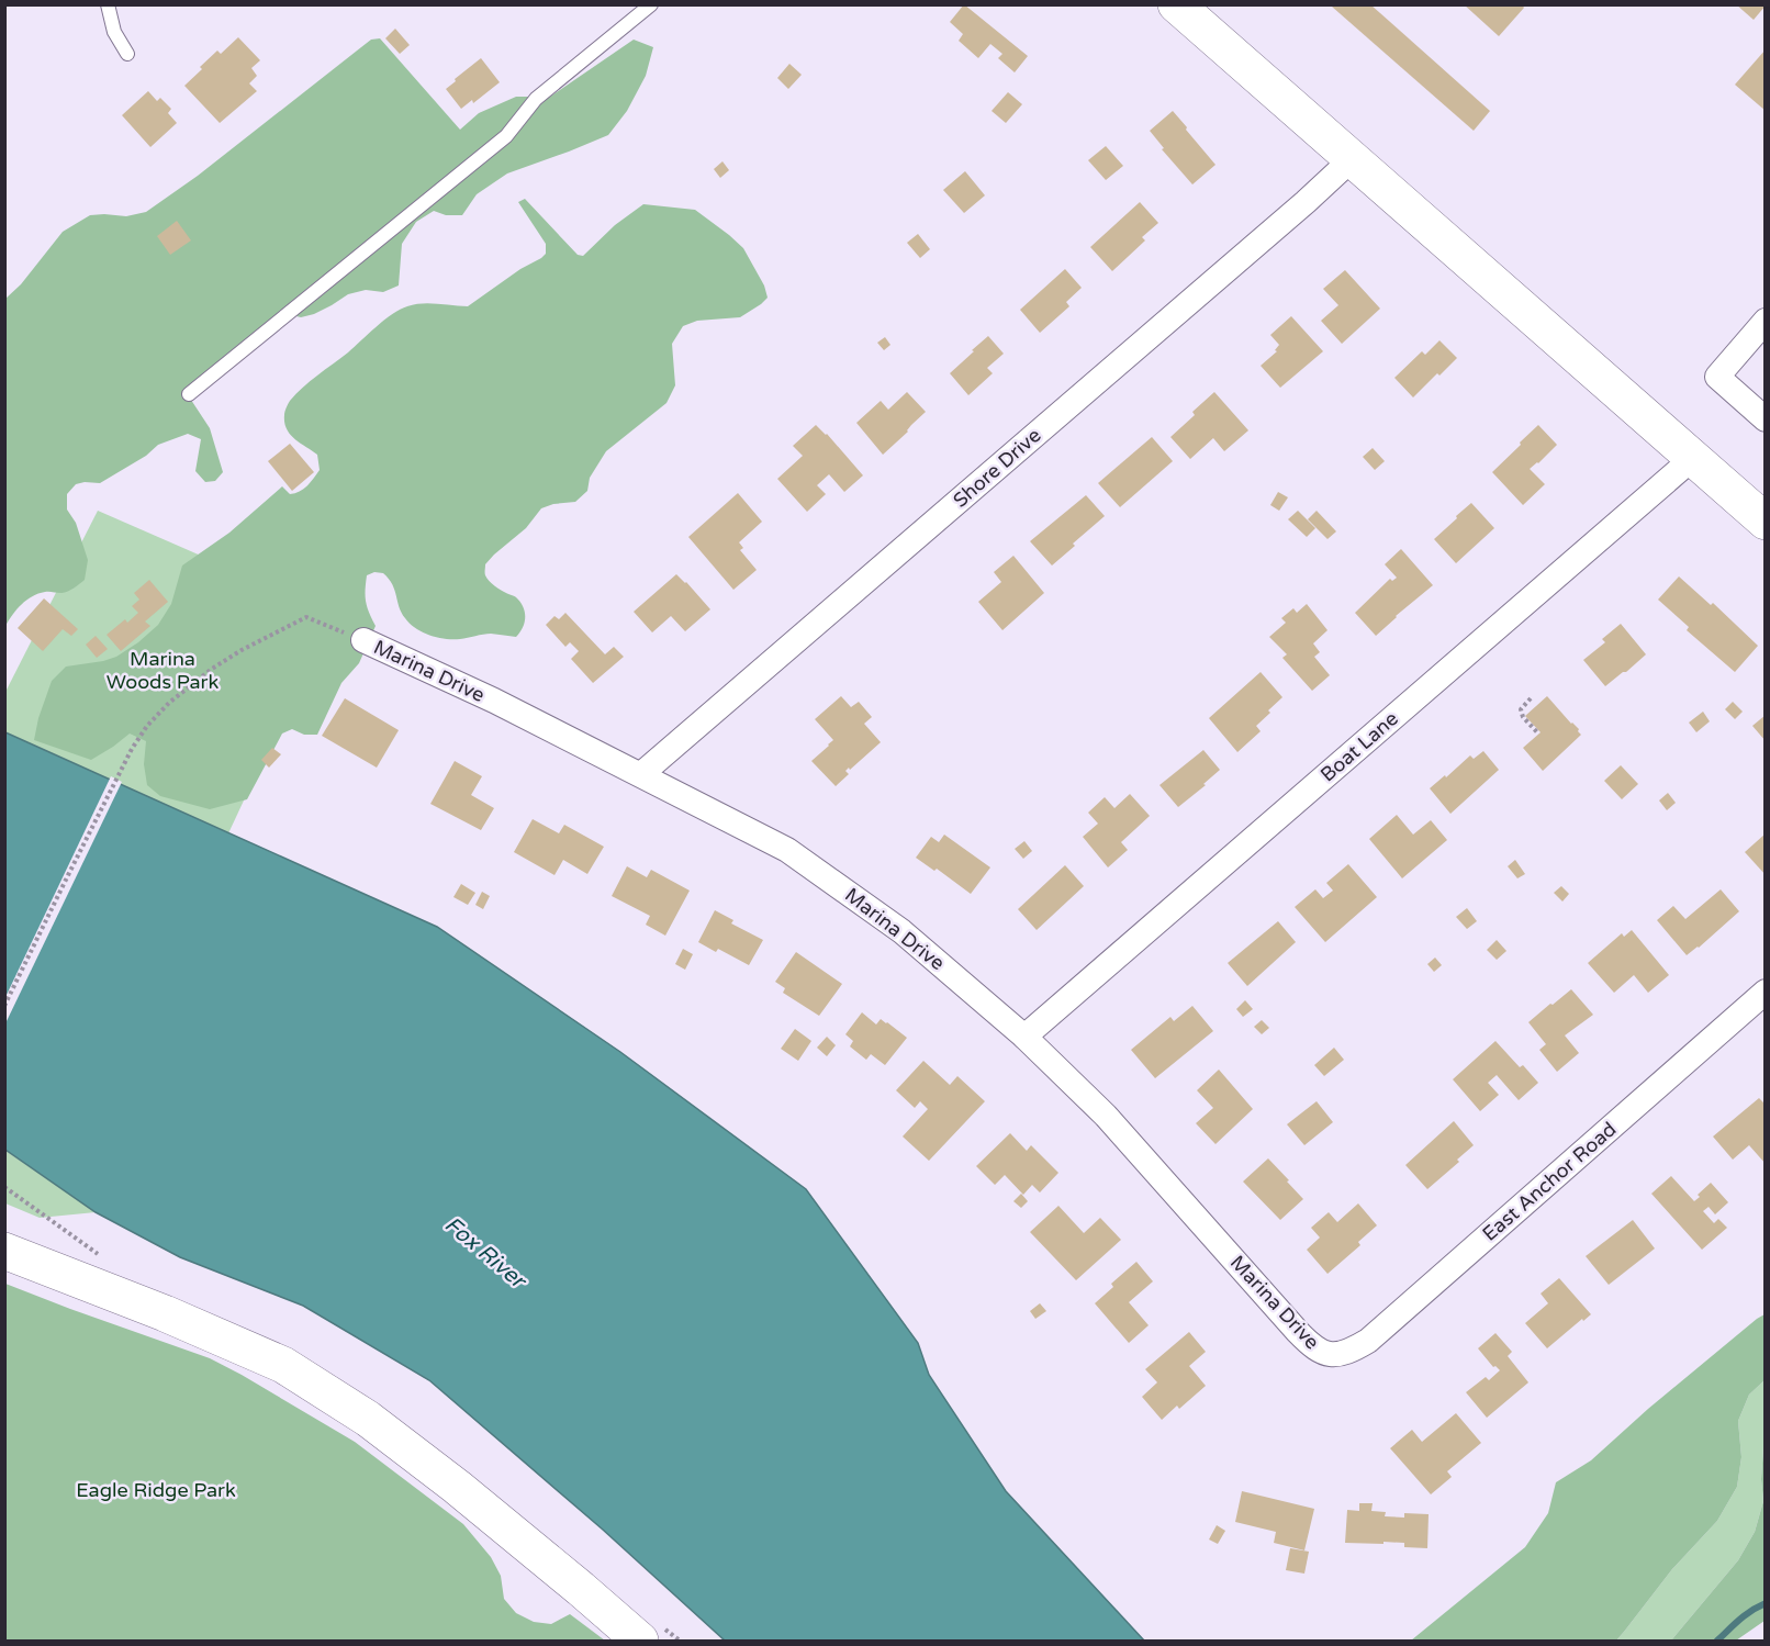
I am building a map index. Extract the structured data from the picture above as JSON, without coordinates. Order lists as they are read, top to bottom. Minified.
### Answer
{"streets":{"street":["Shore Drive","Marina Drive","Boat Lane","East Anchor Road"]},"crossings":[["Shore Drive","Marina Drive"],["Marina Drive","Boat Lane"],["Marina Drive","East Anchor Road"]],"water":["Fox River"],"parks":["Marina Woods Park","Eagle Ridge Park"]}
